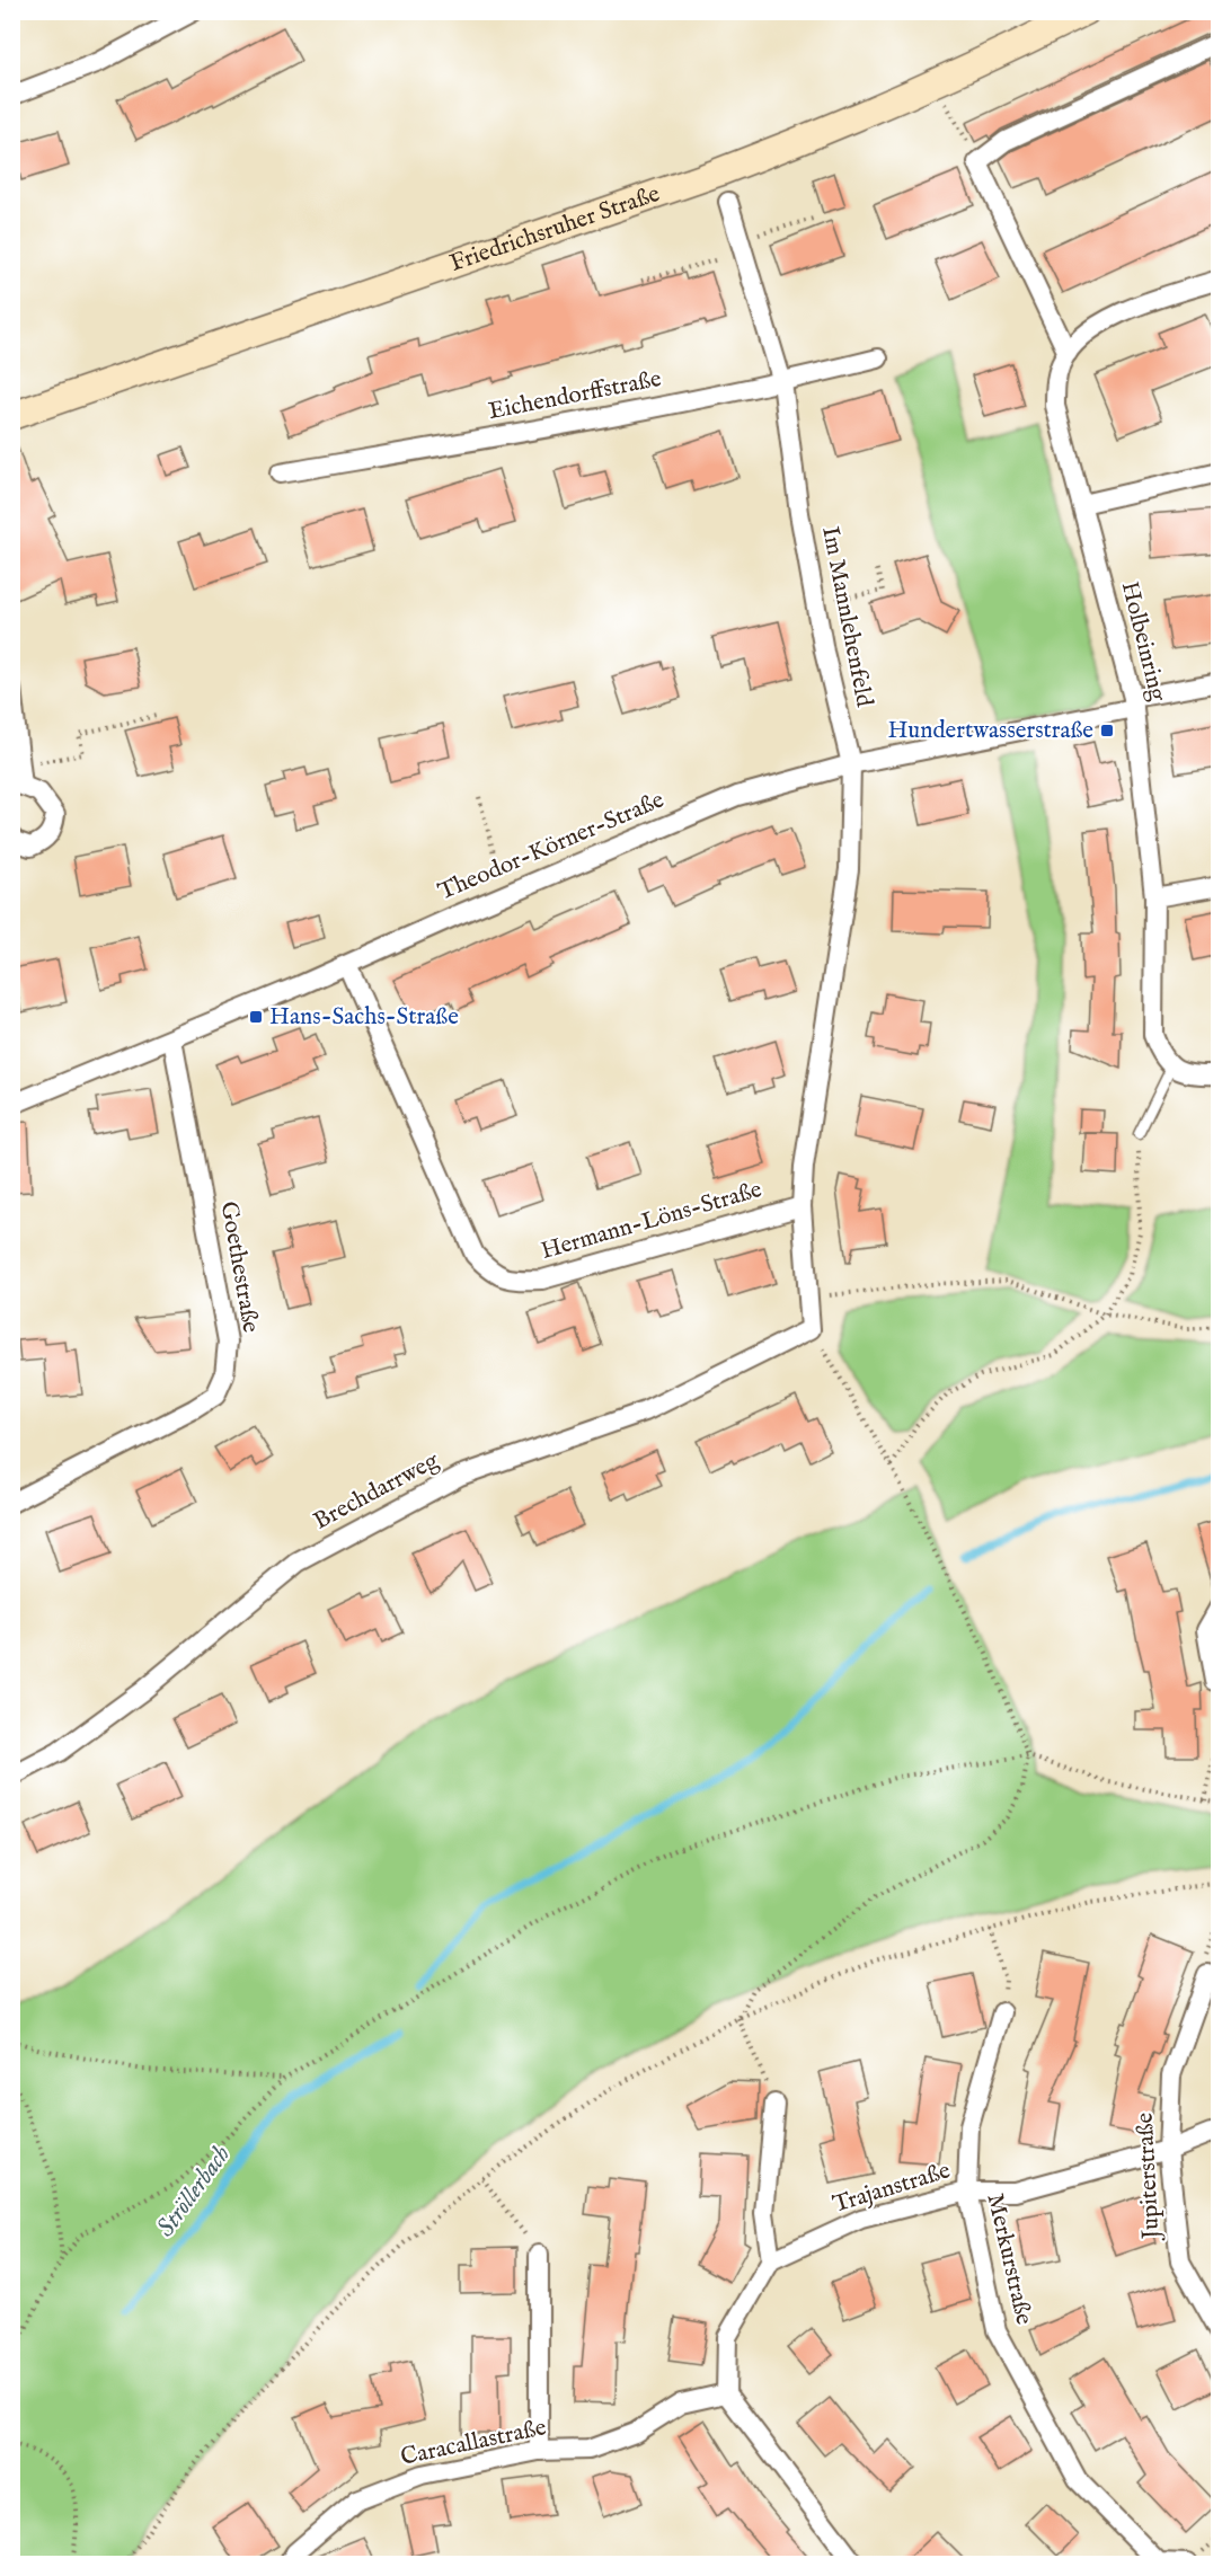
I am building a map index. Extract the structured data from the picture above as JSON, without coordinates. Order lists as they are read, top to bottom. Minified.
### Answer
{"streets":{"main road":["Friedrichsruher Straße"],"street":["Eichendorffstraße","Im Mannlehenfeld","Holbeinring","Theodor-Körner-Straße","Hermann-Löns-Straße","Goethestraße","Brechdarrweg","Jupiterstraße","Trajanstraße","Merkurstraße","Caracallastraße"]},"crossings":[["Eichendorffstraße","Im Mannlehenfeld"],["Im Mannlehenfeld","Theodor-Körner-Straße"],["Im Mannlehenfeld","Hermann-Löns-Straße"],["Im Mannlehenfeld","Brechdarrweg"],["Holbeinring","Theodor-Körner-Straße"],["Theodor-Körner-Straße","Hermann-Löns-Straße"],["Theodor-Körner-Straße","Goethestraße"],["Jupiterstraße","Trajanstraße"],["Trajanstraße","Merkurstraße"]],"water":["Ströllerbach"],"places":{"transit":["Hundertwasserstraße","Hans-Sachs-Straße"]}}
